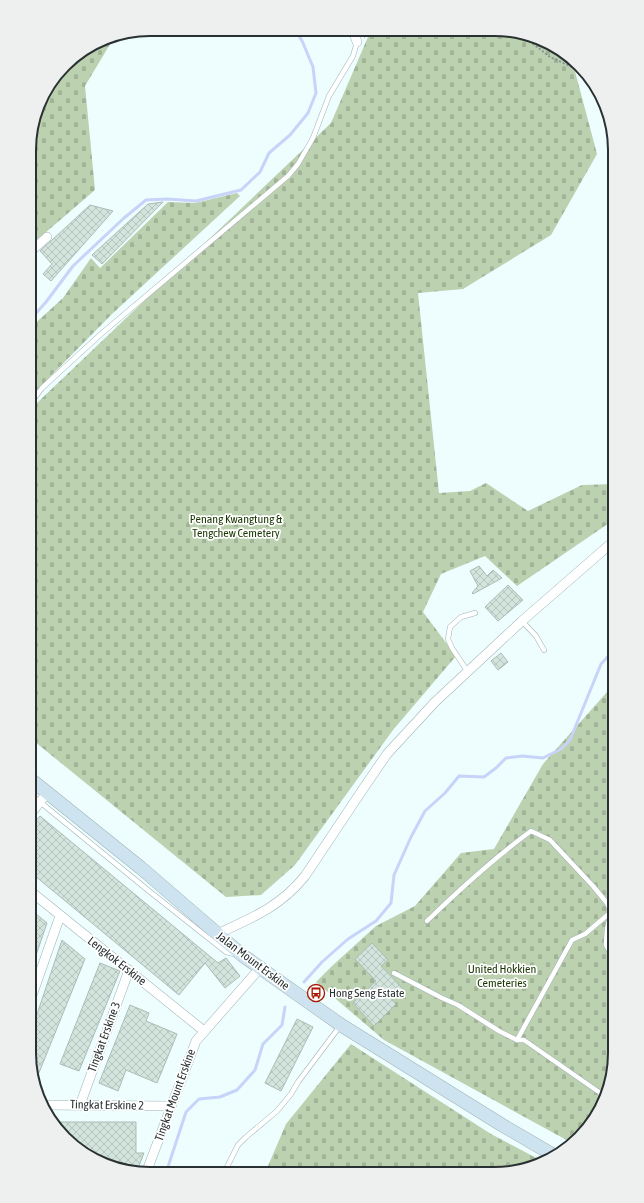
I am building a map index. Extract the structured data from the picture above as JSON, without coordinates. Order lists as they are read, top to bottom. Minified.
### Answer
{"streets":{"main road":["Jalan Mount Erskine"],"street":["Lengkok Erskine","Tingkat Erskine 3","Tingkat Mount Erskine","Tingkat Erskine 2"]},"crossings":[["Lengkok Erskine","Tingkat Erskine 3"],["Lengkok Erskine","Tingkat Mount Erskine"],["Jalan Mount Erskine","Tingkat Mount Erskine"],["Tingkat Erskine 3","Tingkat Erskine 2"],["Tingkat Mount Erskine","Tingkat Erskine 2"]],"parks":["Penang Kwangtung & Tengchew Cemetery","United Hokkien Cemeteries"],"places":{"bus stop":["Hong Seng Estate"]}}
